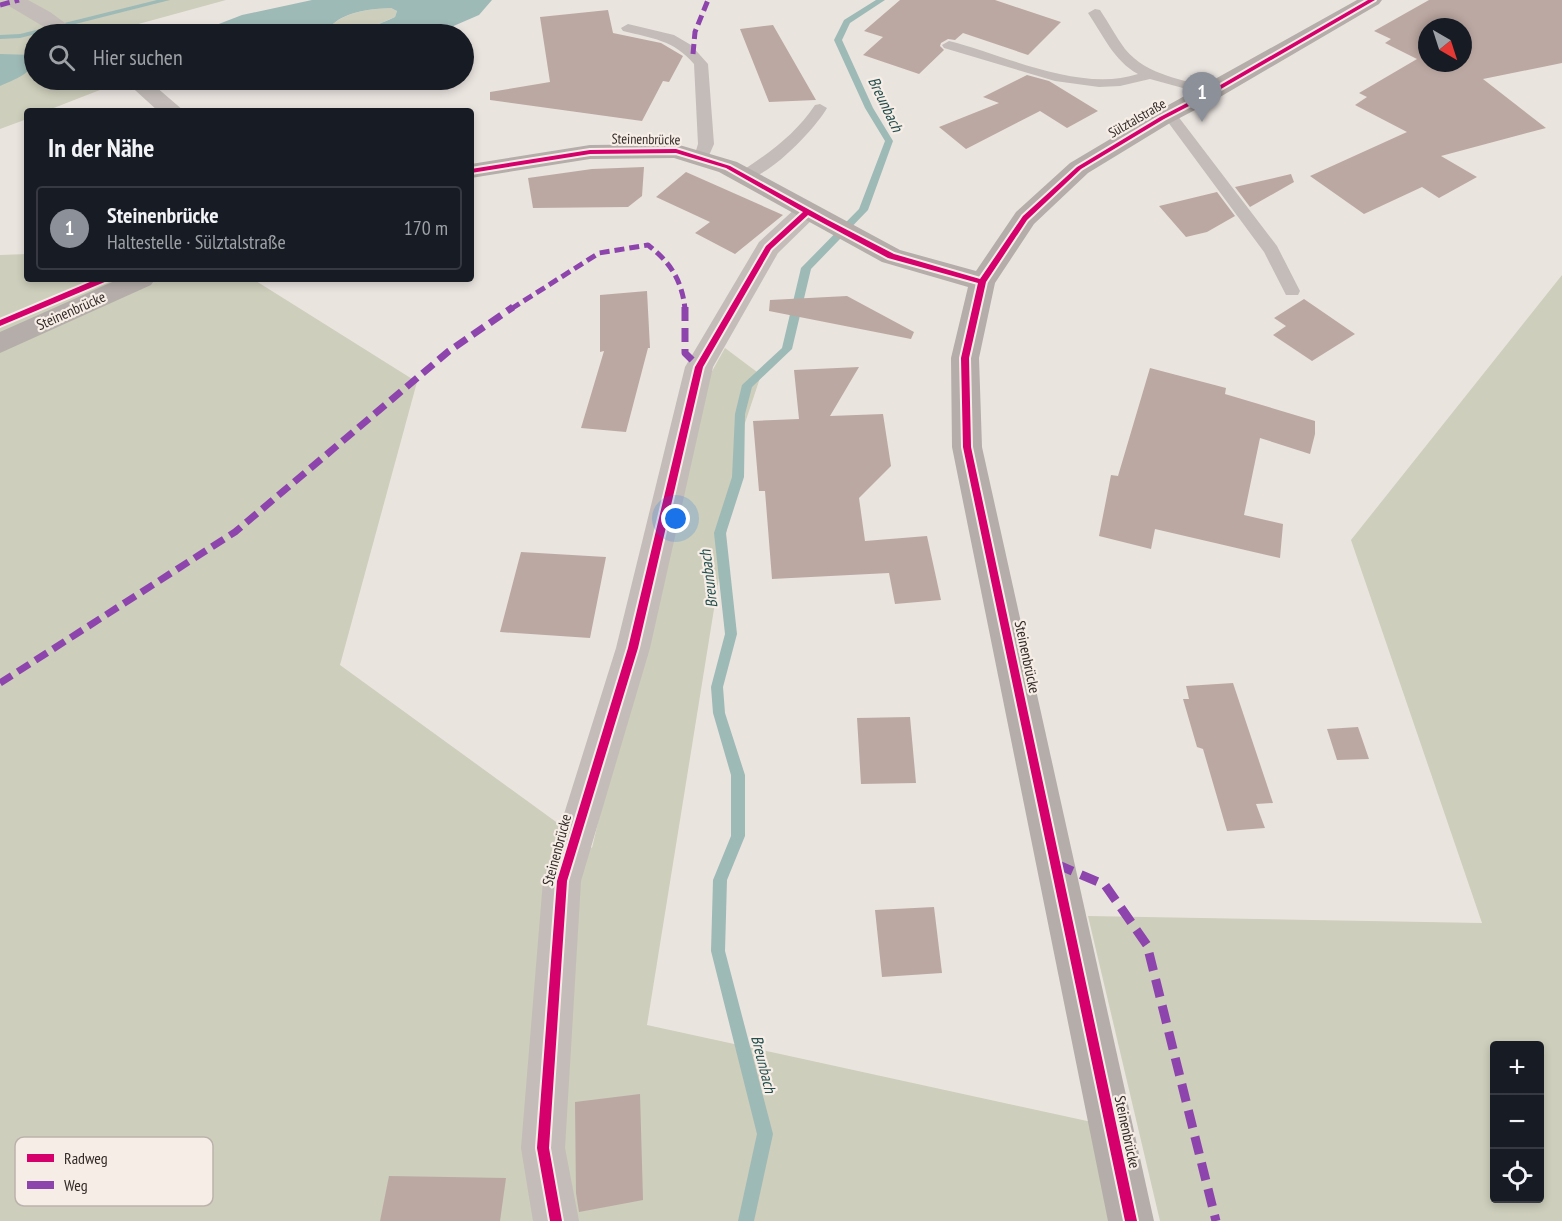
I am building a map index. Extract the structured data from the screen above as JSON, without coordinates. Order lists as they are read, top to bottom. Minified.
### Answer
{"streets":{"main road":["Sülztalstraße","Steinenbrücke"]},"crossings":[["Sülztalstraße","Steinenbrücke"]],"water":["Breunbach"],"legend":["Radweg","Weg"],"north":"bottom right","page":{"search":"Hier suchen","pins":"1","heading":"In der Nähe","list":[{"mark":"1","name":"Steinenbrücke","note":"Haltestelle · Sülztalstraße","value":"170 m"}],"map_buttons":["+","−"]}}
